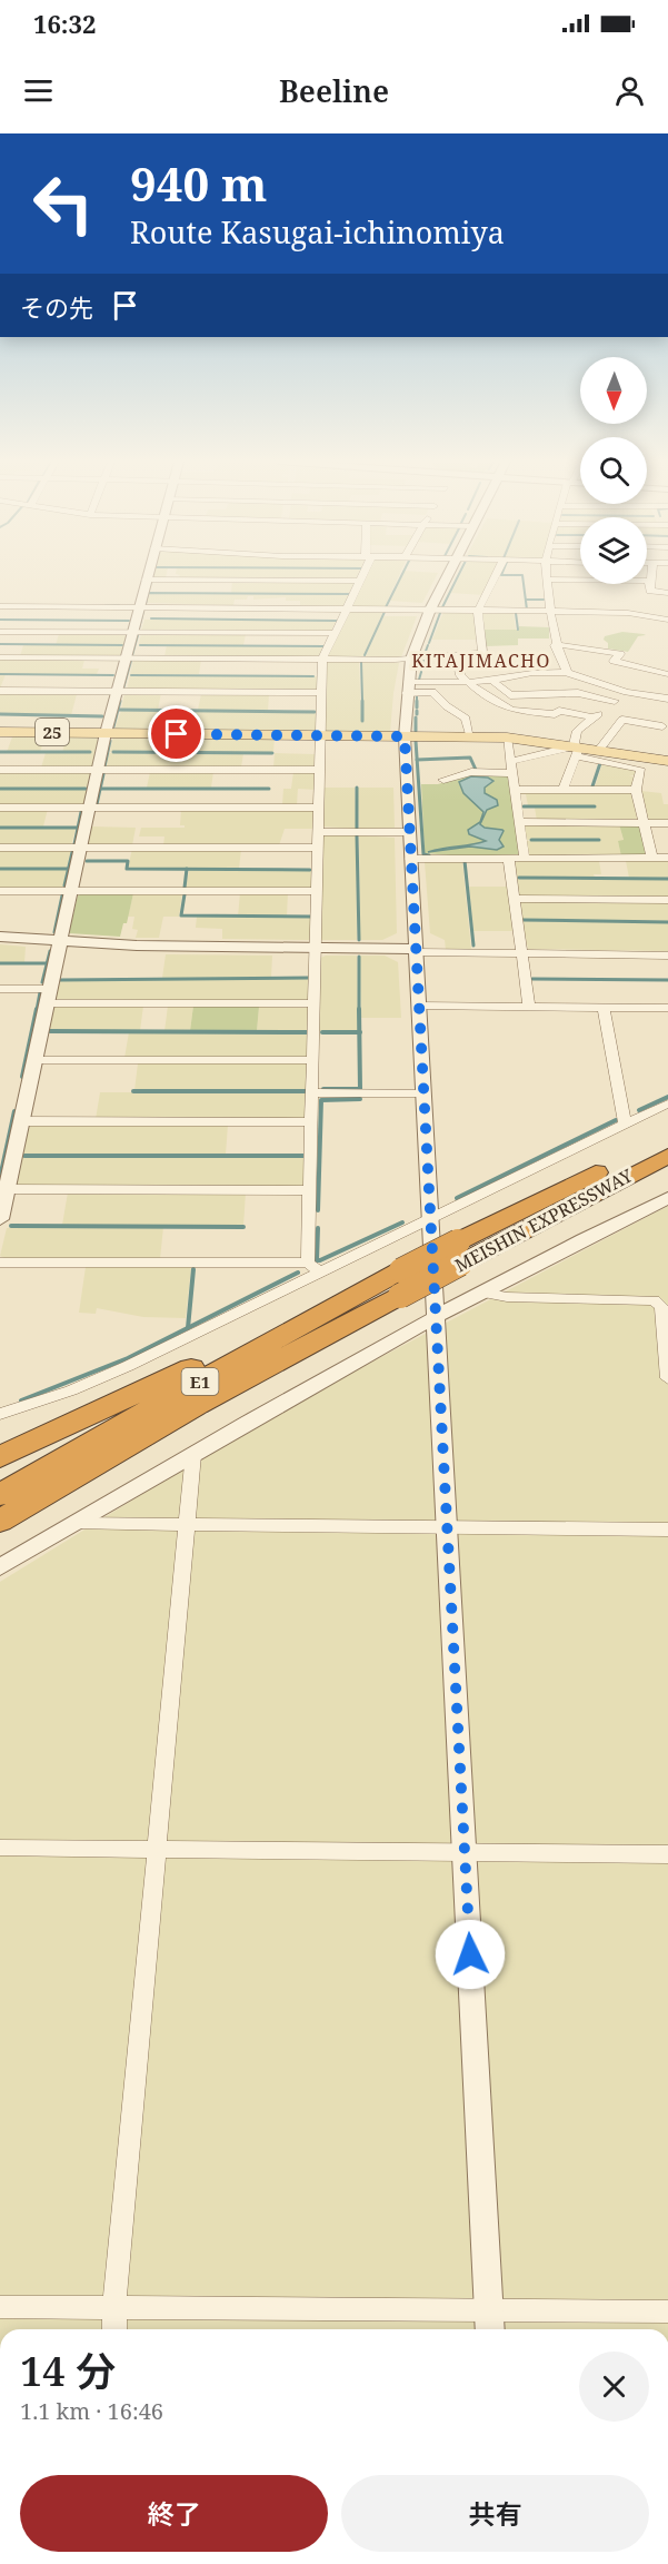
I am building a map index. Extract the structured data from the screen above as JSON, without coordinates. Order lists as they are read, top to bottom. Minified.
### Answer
{"streets":{"highway":["MEISHIN EXPRESSWAY","E1"],"main road":["25"]},"districts":["KITAJIMACHO"],"north":"bottom","page":{"status":"16:32","header":"Beeline","turn":["940 m","Route Kasugai-ichinomiya"],"then":"その先","heading":["14 分","1.1 km · 16:46"],"buttons":["終了","共有"]}}
